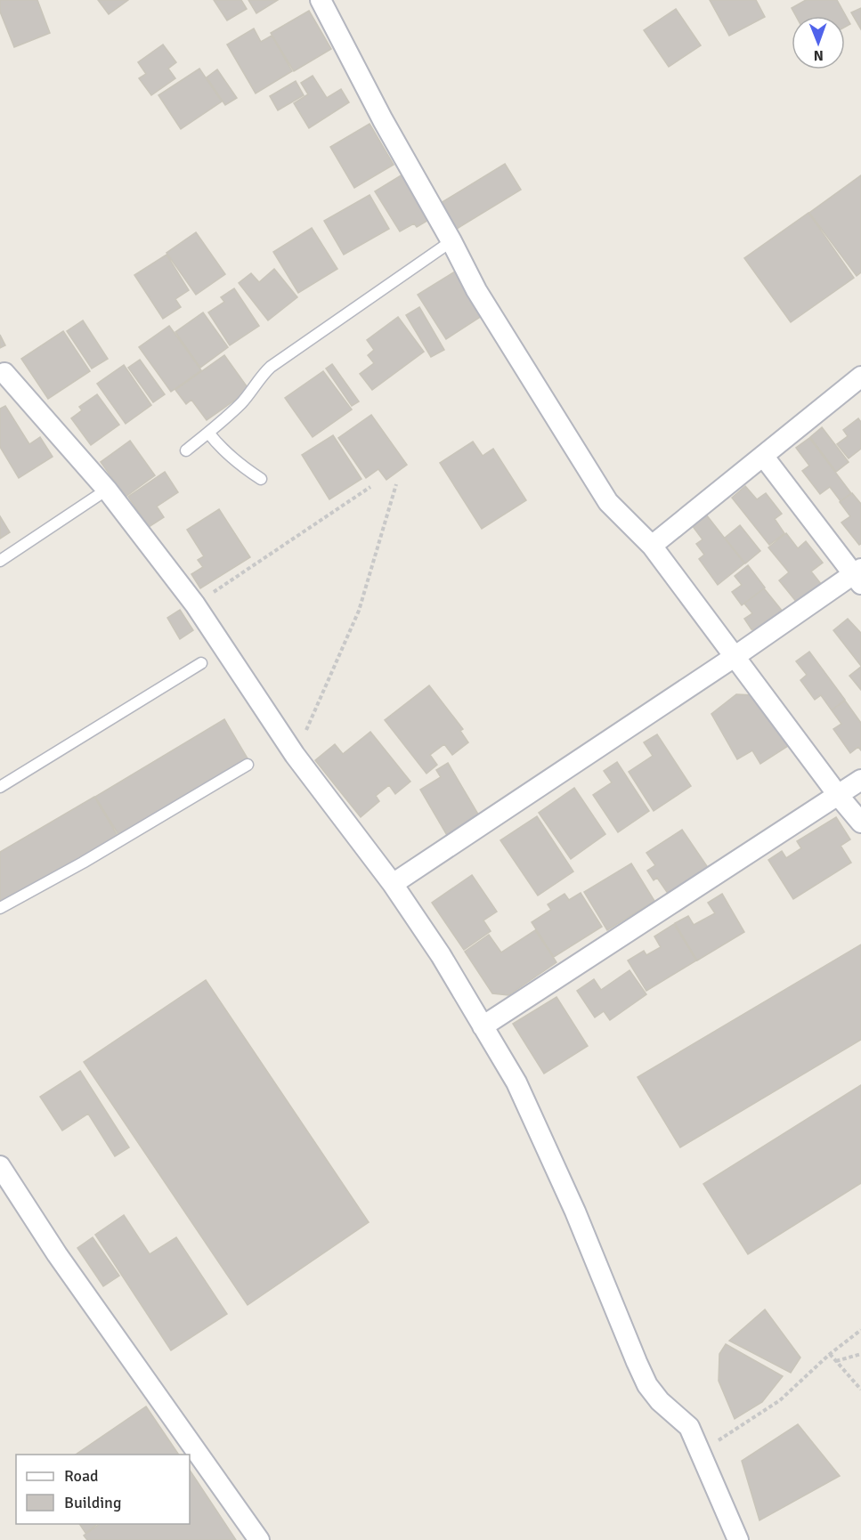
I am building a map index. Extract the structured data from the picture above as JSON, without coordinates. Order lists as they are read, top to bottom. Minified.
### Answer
{"legend":["Road","Building"],"north":"bottom"}
